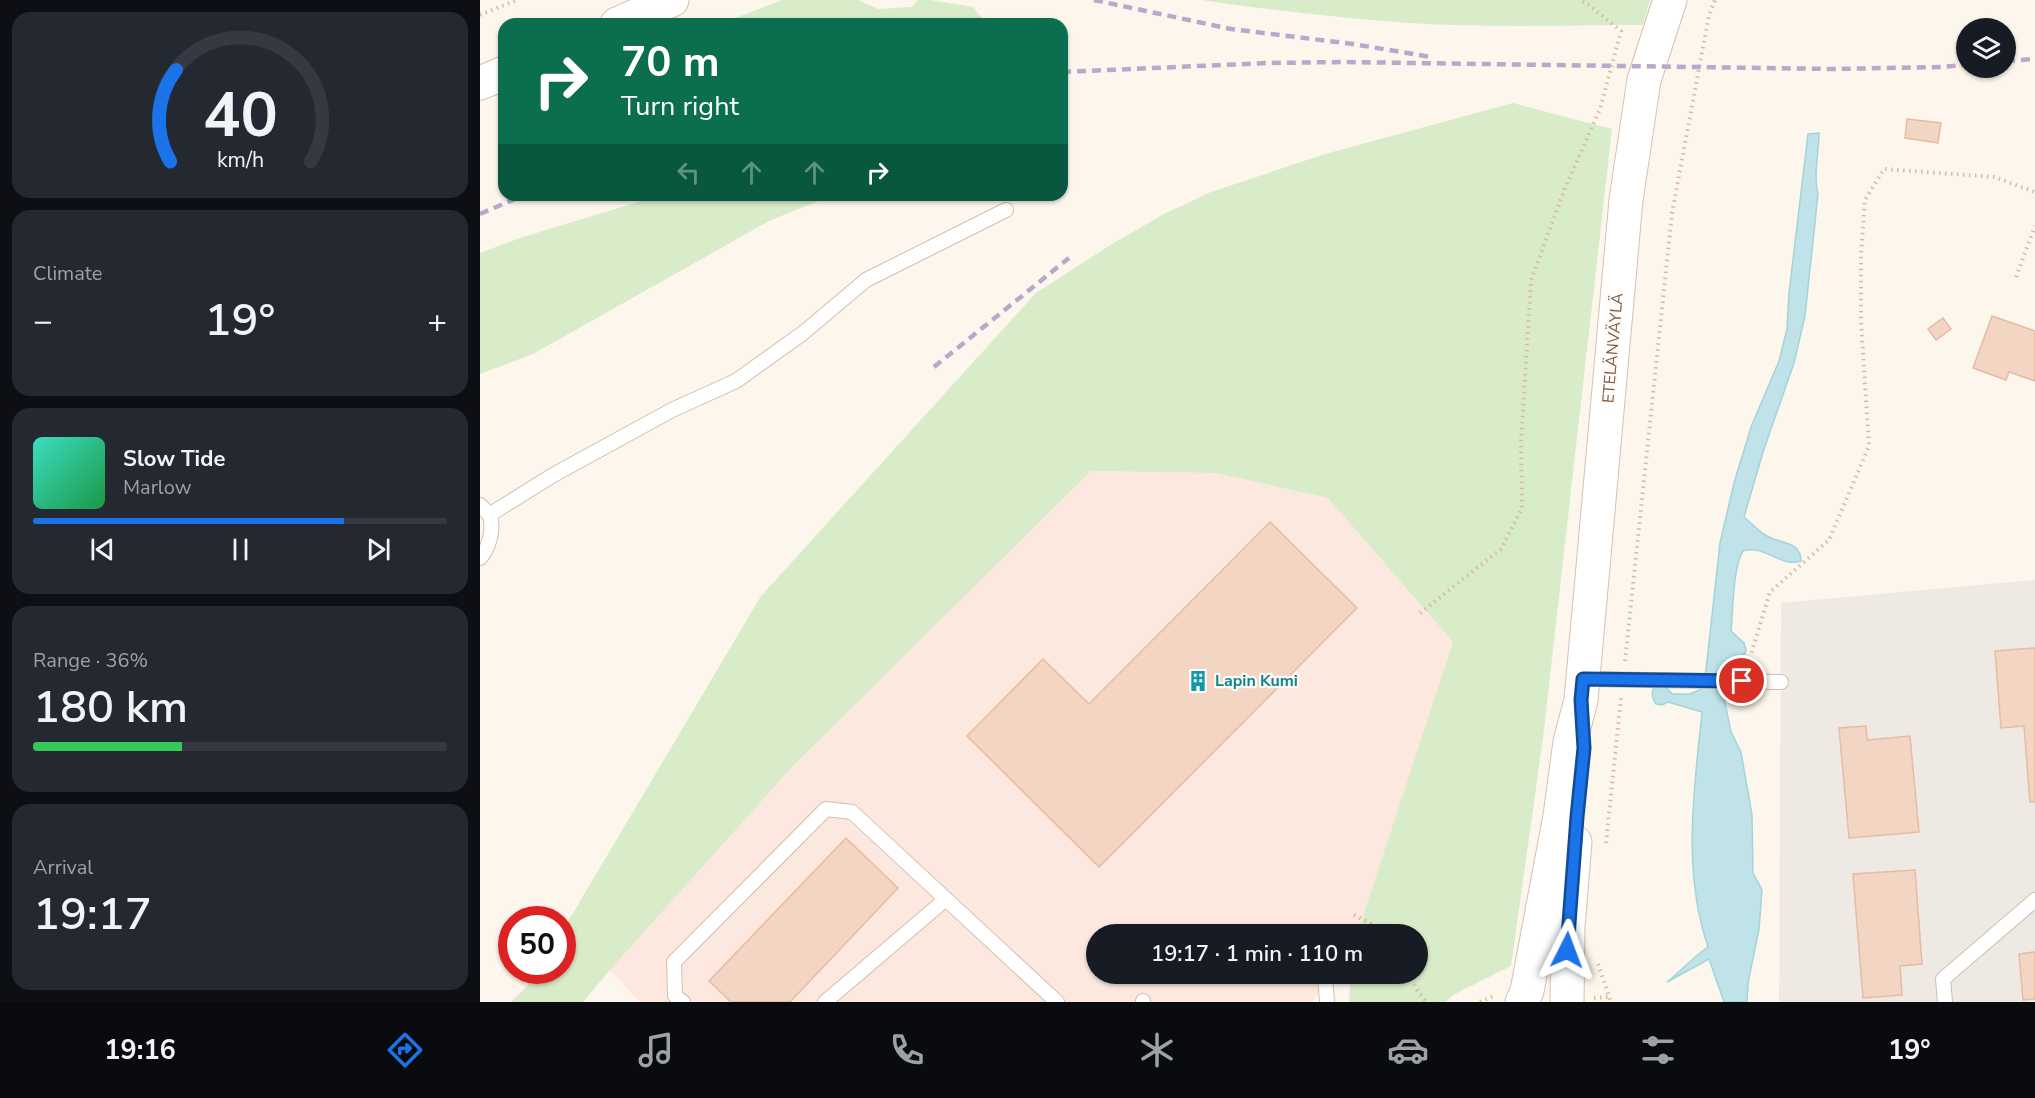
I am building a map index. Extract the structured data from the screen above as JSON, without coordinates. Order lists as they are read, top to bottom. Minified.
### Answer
{"streets":{"main road":["ETELÄNVÄYLÄ"]},"places":{"building":["Lapin Kumi"]},"page":{"turn":["70 m","Turn right"],"tile":["Climate",["Range · 36%","180 km"],["Arrival","19:17"]],"heat":["−","19°","+"],"song":["Slow Tide","Marlow"],"limit":"50","trip":"19:17 · 1 min · 110 m","tabs":["19:16","19°"],"gauge":["40","km/h"]}}
